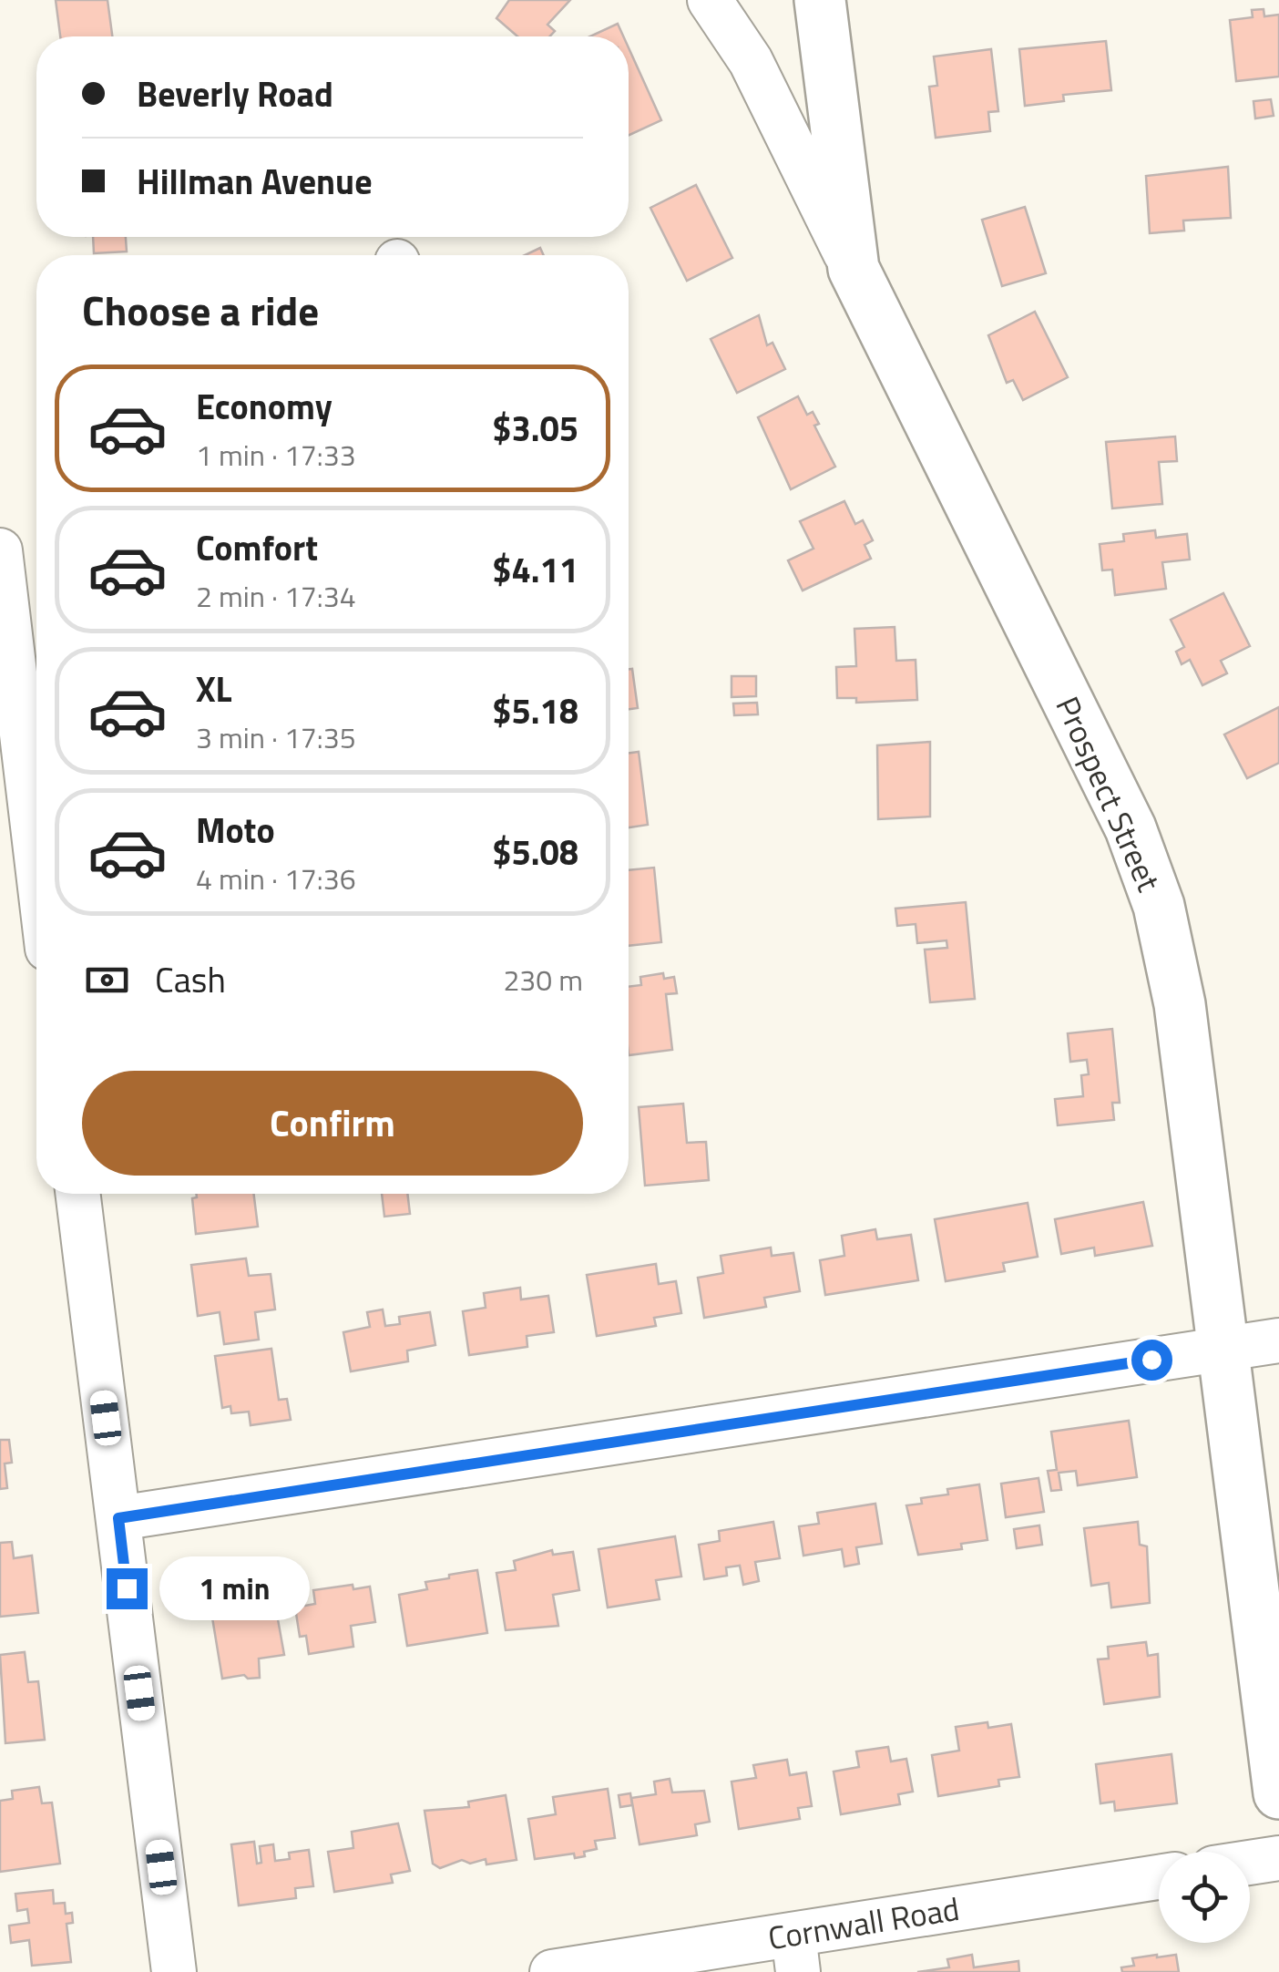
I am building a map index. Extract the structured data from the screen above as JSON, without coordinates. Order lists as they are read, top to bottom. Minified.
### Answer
{"streets":{"main road":["Prospect Street"],"street":["Cornwall Road"]},"page":{"banner":["Beverly Road","Hillman Avenue"],"heading":"Choose a ride","list":[{"name":"Economy","note":"1 min · 17:33","value":"$3.05"},{"name":"Comfort","note":"2 min · 17:34","value":"$4.11"},{"name":"XL","note":"3 min · 17:35","value":"$5.18"},{"name":"Moto","note":"4 min · 17:36","value":"$5.08"}],"pay":["Cash","230 m"],"buttons":"Confirm","bubble":"1 min"}}
